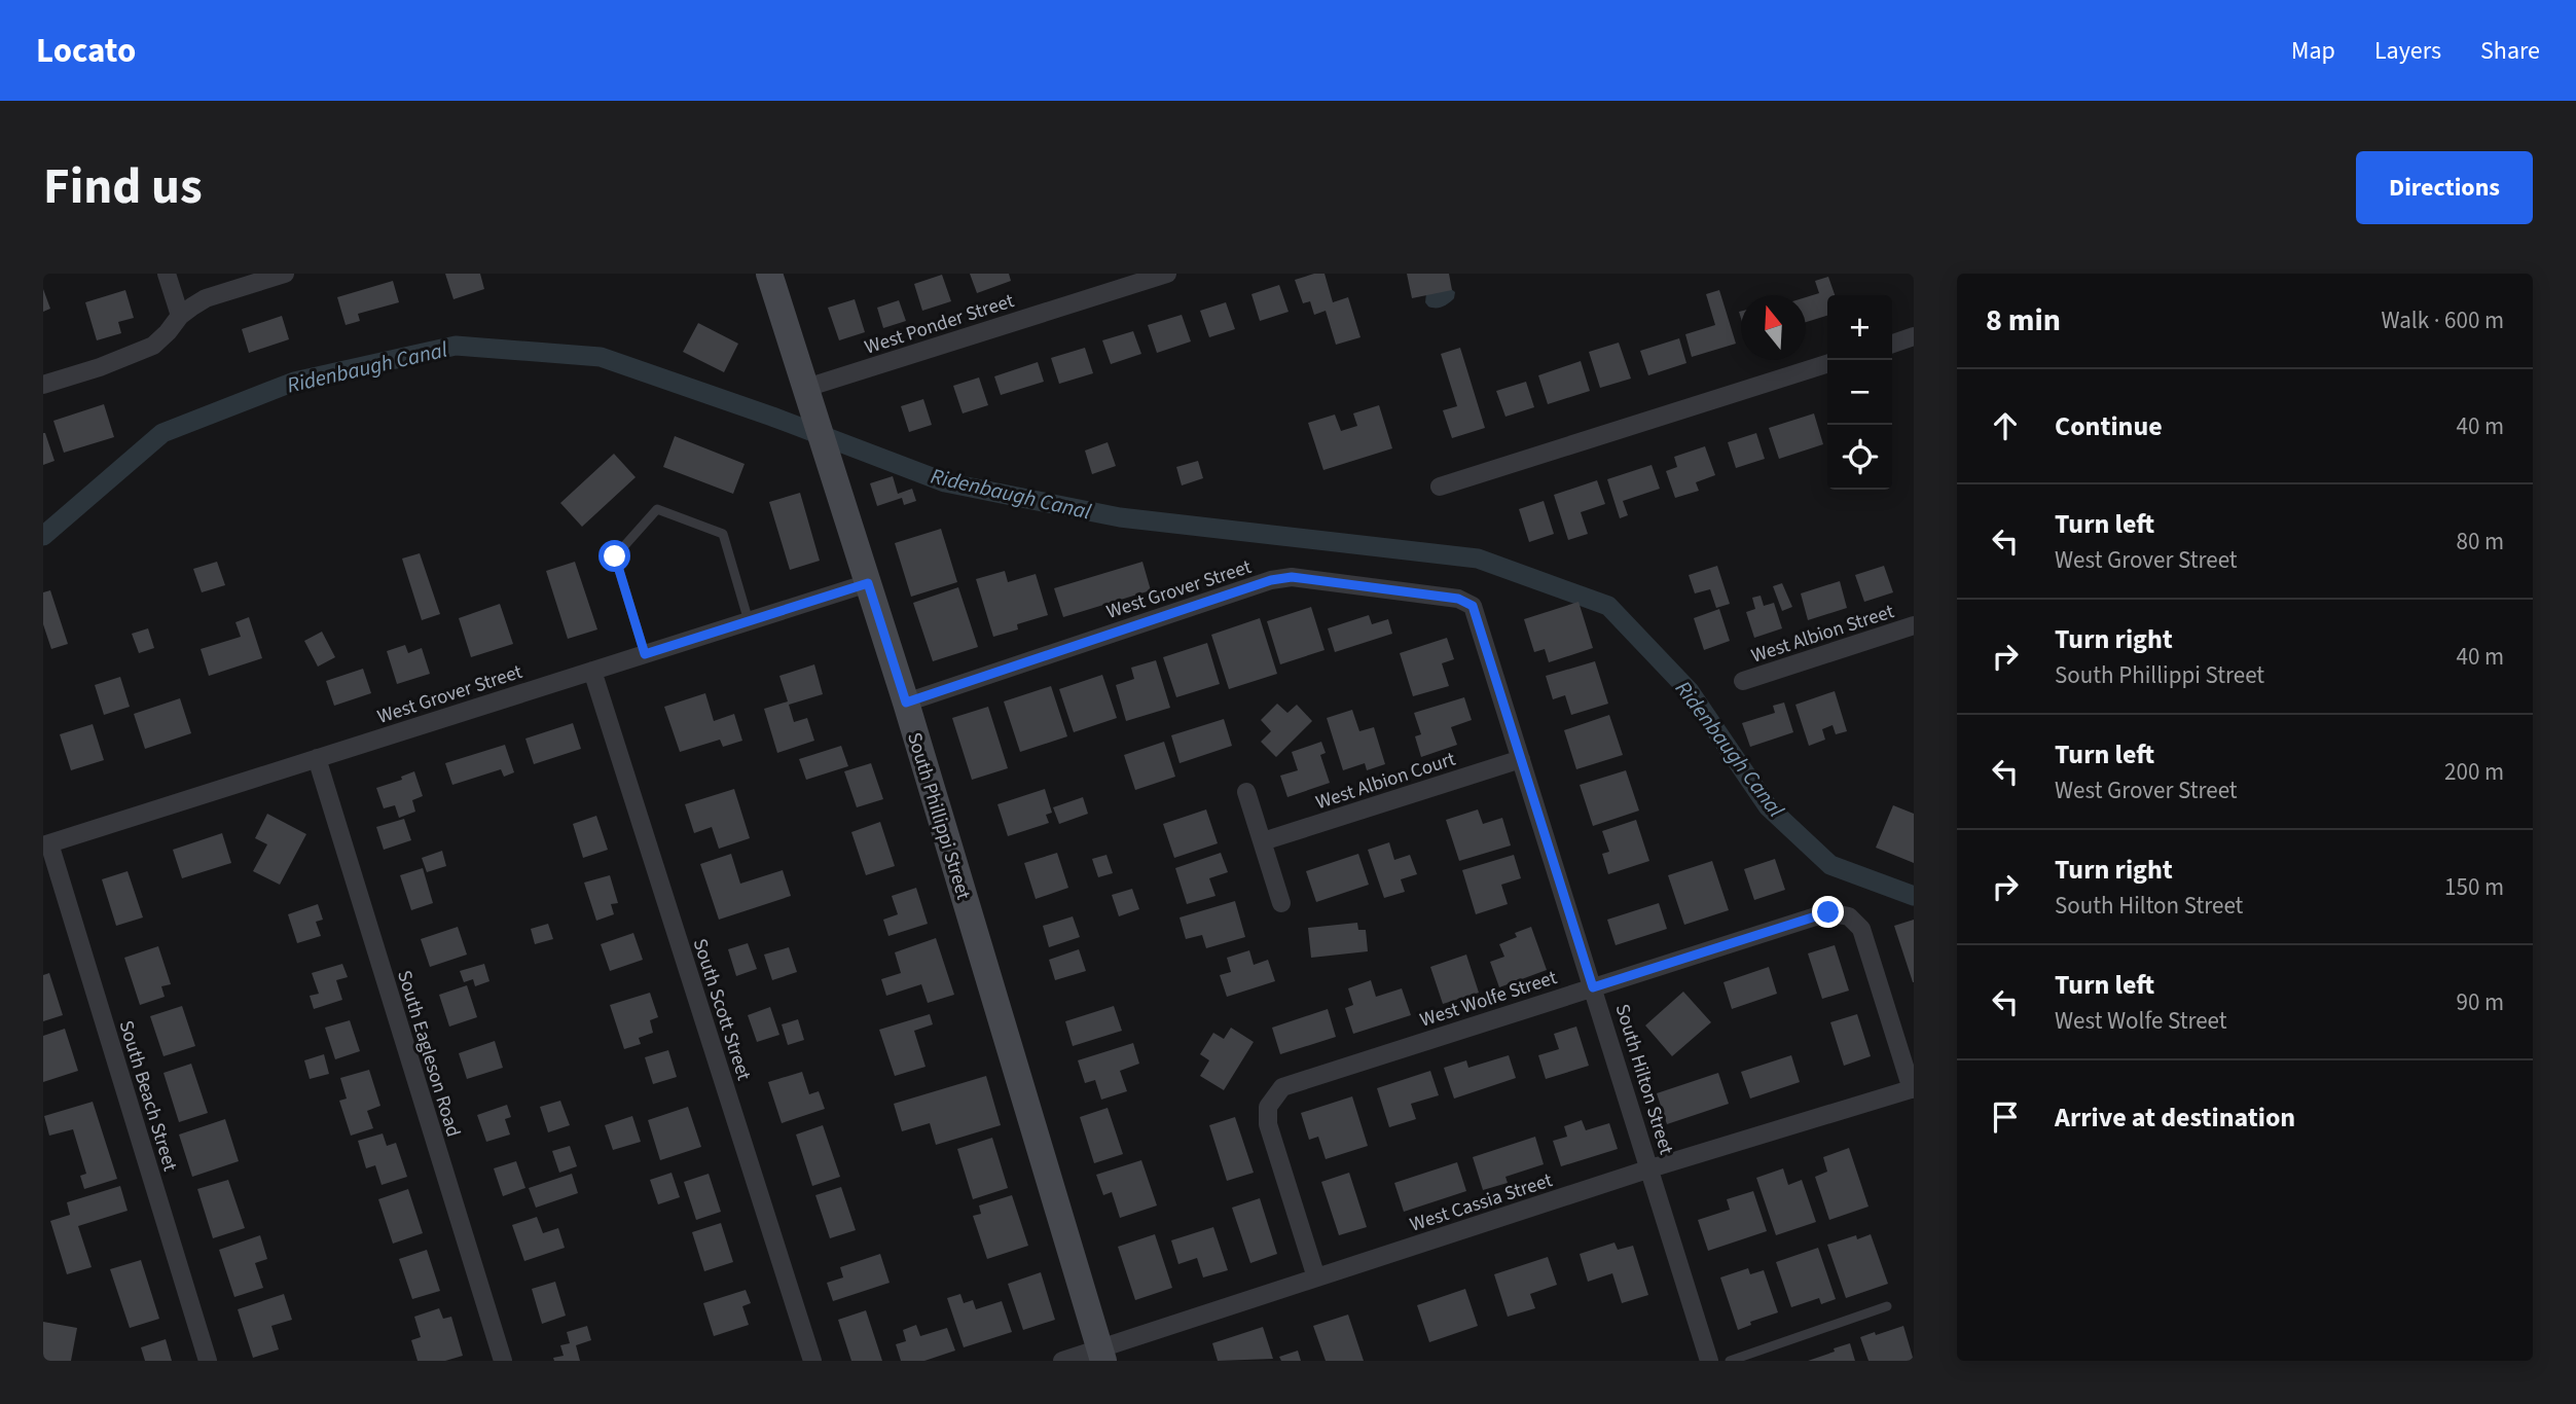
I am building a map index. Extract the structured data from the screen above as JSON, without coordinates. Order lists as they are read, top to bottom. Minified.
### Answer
{"streets":{"street":["West Ponder Street","West Grover Street","West Albion Street","West Albion Court","South Phillippi Street","West Wolfe Street","South Scott Street","South Eagleson Road","South Hilton Street","South Beach Street","West Cassia Street"]},"crossings":[["West Ponder Street","South Phillippi Street"],["West Grover Street","South Phillippi Street"],["West Grover Street","South Scott Street"],["West Grover Street","South Eagleson Road"],["West Grover Street","South Hilton Street"],["West Grover Street","South Beach Street"],["West Albion Court","South Hilton Street"],["South Phillippi Street","West Cassia Street"],["West Wolfe Street","South Hilton Street"],["West Wolfe Street","West Cassia Street"],["South Hilton Street","West Cassia Street"]],"water":["Ridenbaugh Canal"],"north":"top","page":{"header":"Locato","nav":["Map","Layers","Share"],"title":"Find us","buttons":"Directions","heading":["8 min","Walk · 600 m"],"map_buttons":["+","−"],"list":[["Continue","40 m"],["Turn left","West Grover Street","80 m"],["Turn right","South Phillippi Street","40 m"],["Turn left","West Grover Street","200 m"],["Turn right","South Hilton Street","150 m"],["Turn left","West Wolfe Street","90 m"],"Arrive at destination"]}}
